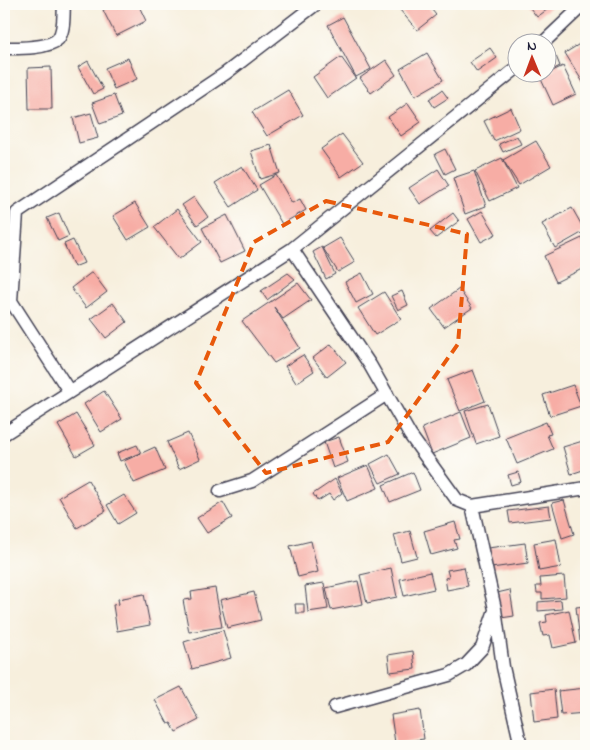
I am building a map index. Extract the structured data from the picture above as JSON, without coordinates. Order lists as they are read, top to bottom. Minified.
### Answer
{"north":"top"}
